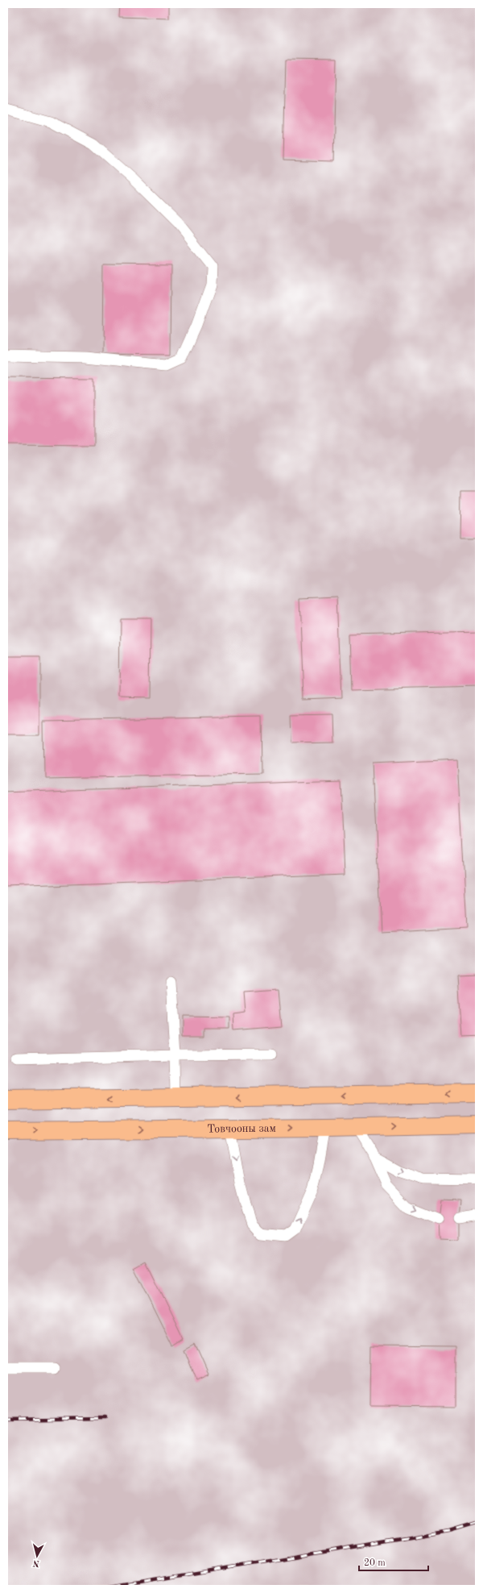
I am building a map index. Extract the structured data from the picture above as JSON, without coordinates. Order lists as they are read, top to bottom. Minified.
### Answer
{"streets":{"highway":["Товчооны зам"]},"scale_bar":"20 m","north":"bottom"}
